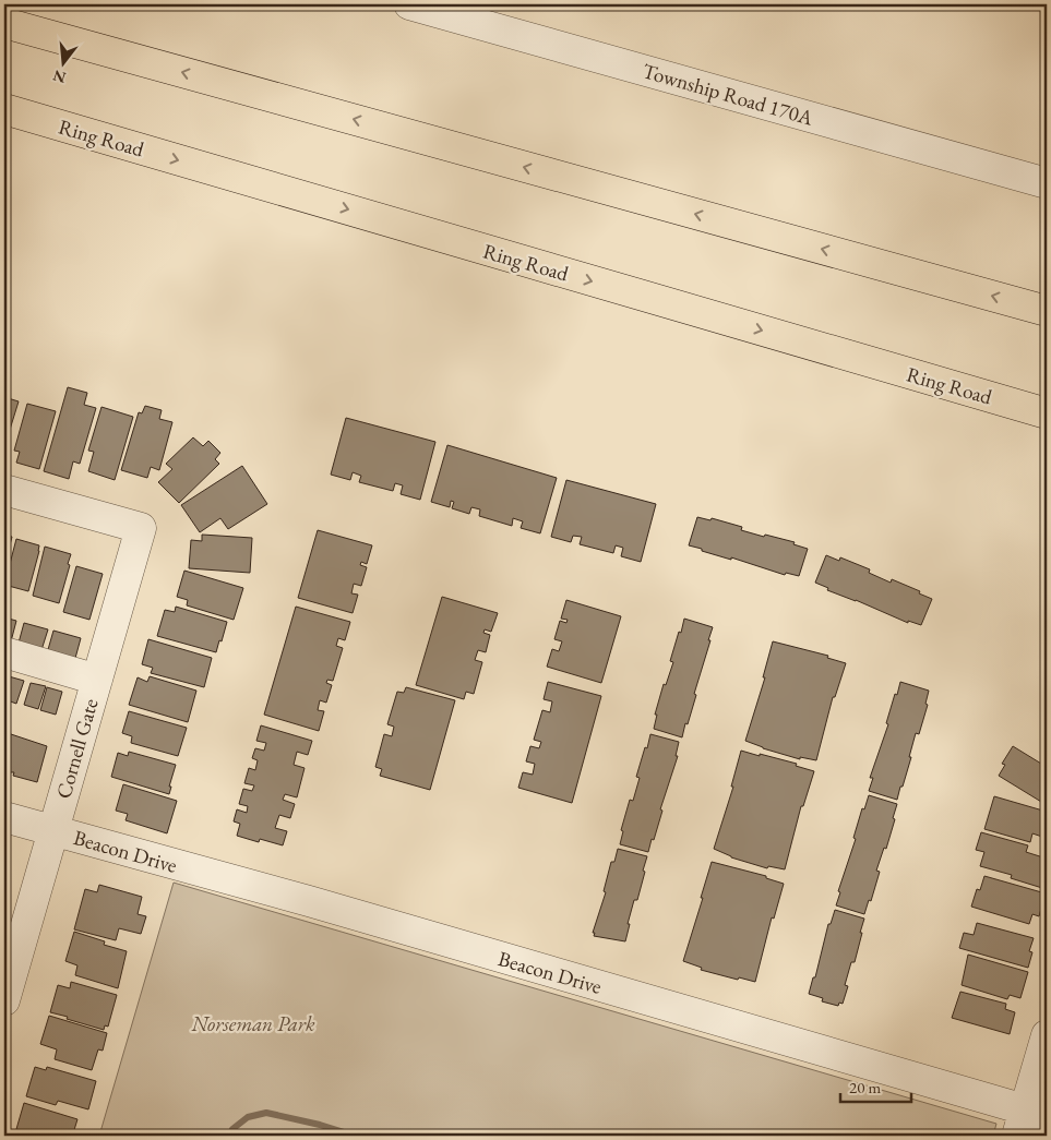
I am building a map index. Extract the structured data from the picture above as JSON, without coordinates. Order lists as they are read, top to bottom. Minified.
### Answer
{"streets":{"highway":["Ring Road"],"street":["Township Road 170A","Cornell Gate","Beacon Drive"]},"crossings":[["Cornell Gate","Beacon Drive"]],"parks":["Norseman Park"],"scale_bar":"20 m","north":"bottom"}
